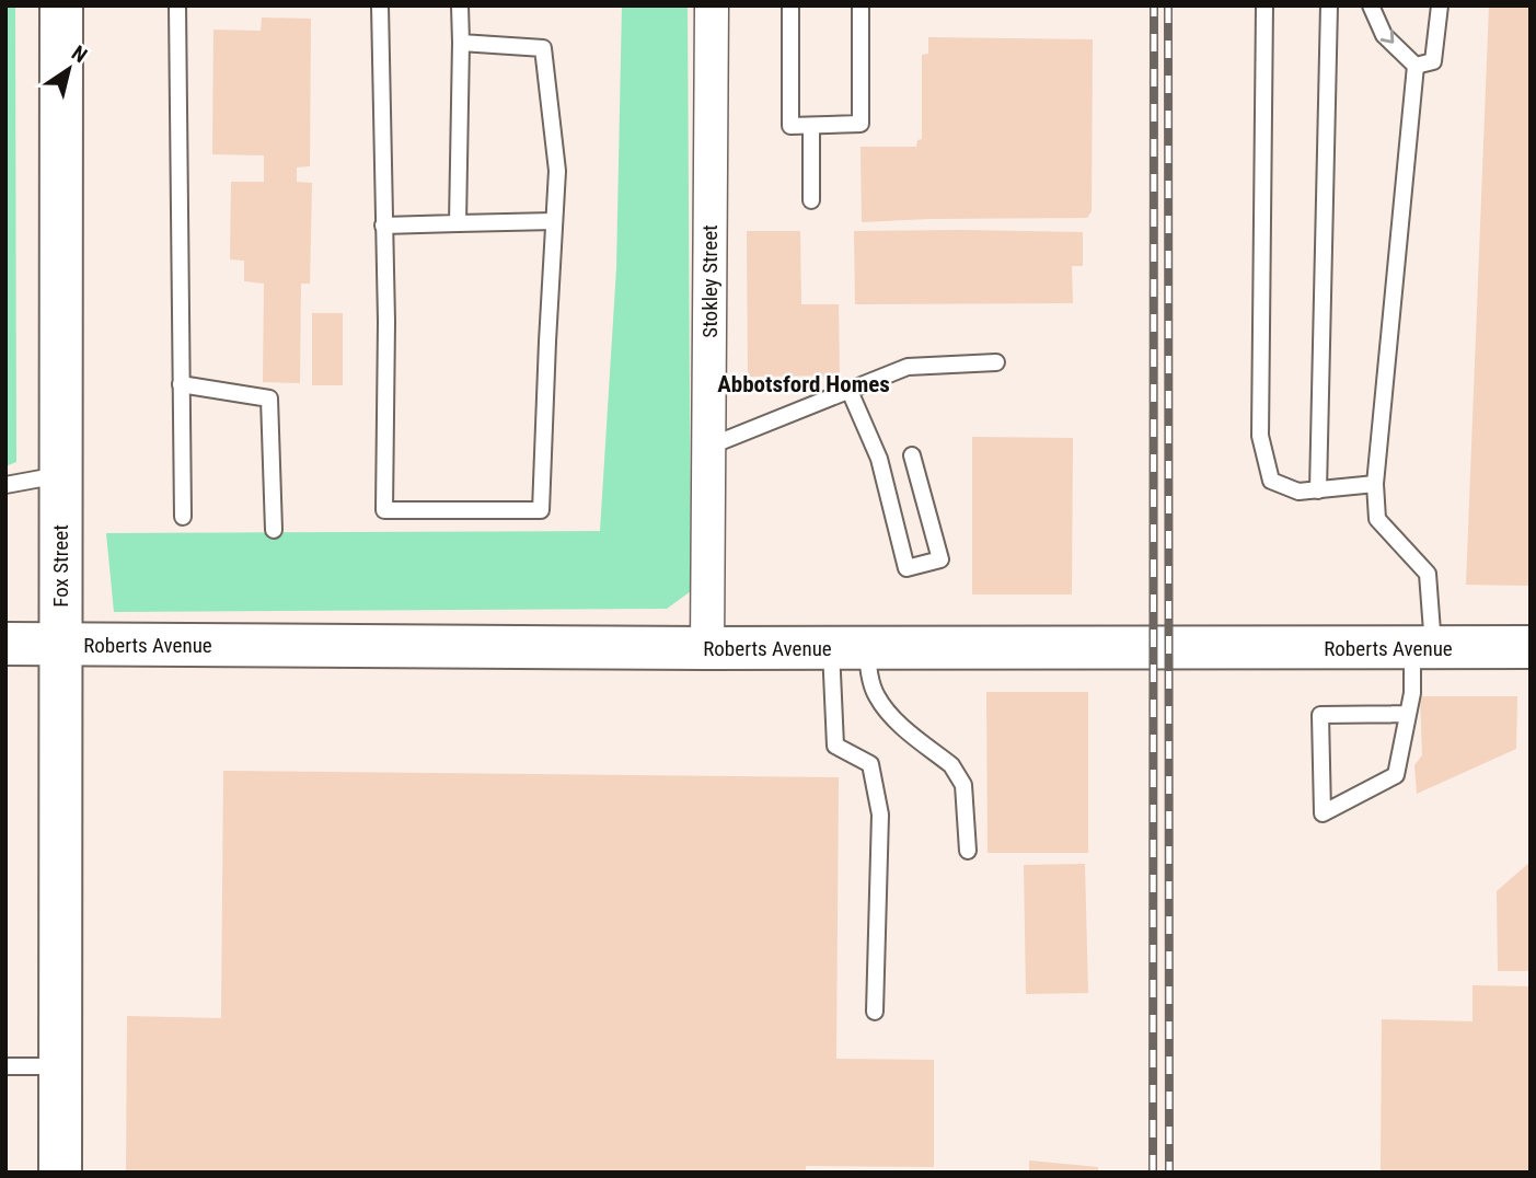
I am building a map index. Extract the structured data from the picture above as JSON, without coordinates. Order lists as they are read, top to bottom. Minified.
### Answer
{"streets":{"main road":["Fox Street","Roberts Avenue"],"street":["Stokley Street"]},"crossings":[["Stokley Street","Roberts Avenue"],["Fox Street","Roberts Avenue"]],"districts":["Abbotsford Homes"],"north":"top right"}
